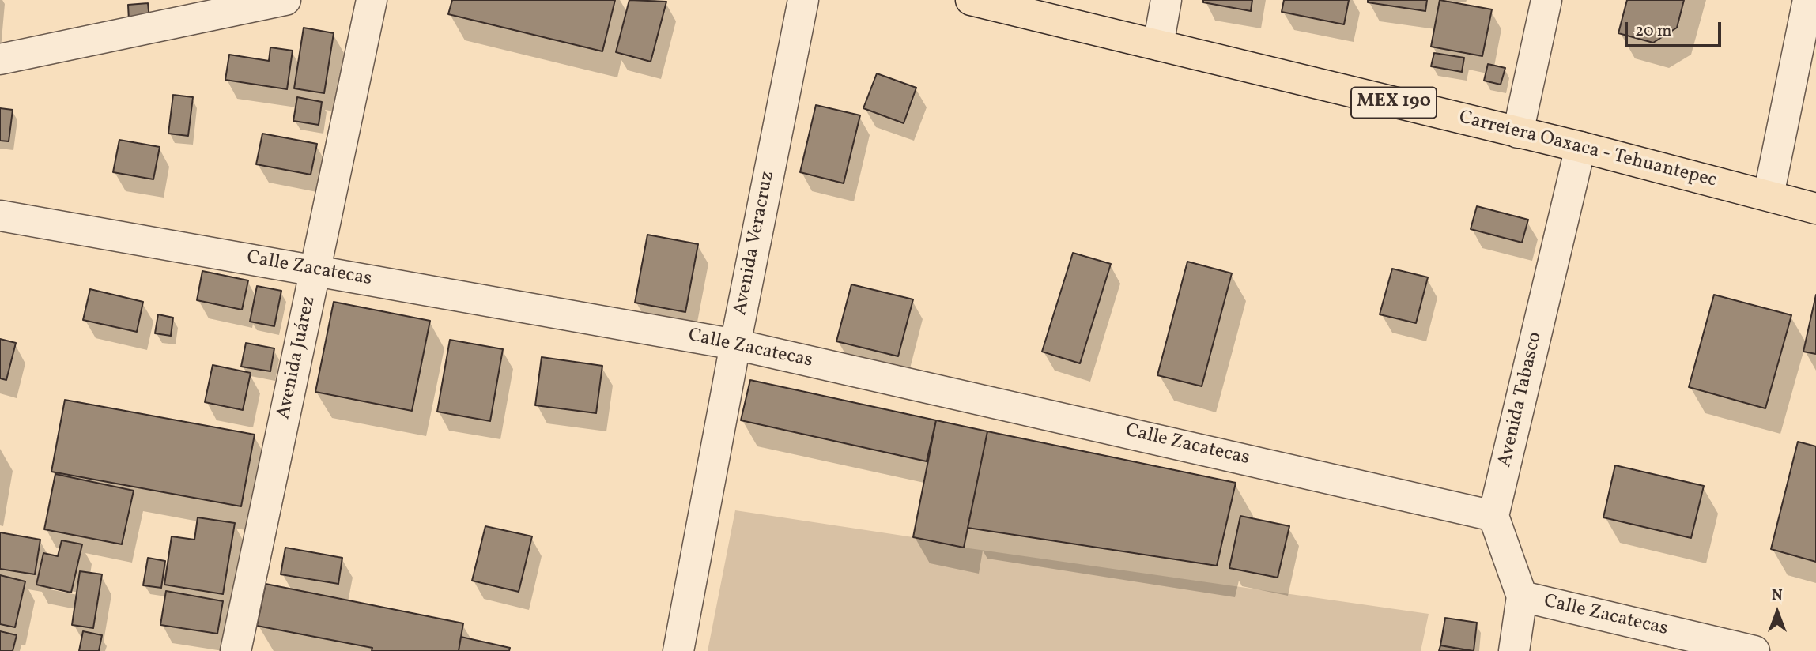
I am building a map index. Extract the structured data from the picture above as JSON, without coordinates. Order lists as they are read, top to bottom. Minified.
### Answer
{"streets":{"main road":["MEX 190","Carretera Oaxaca - Tehuantepec"],"street":["Avenida Veracruz","Calle Zacatecas","Avenida Juárez","Avenida Tabasco"]},"crossings":[["Carretera Oaxaca - Tehuantepec","Avenida Tabasco"],["Avenida Veracruz","Calle Zacatecas"],["Calle Zacatecas","Avenida Juárez"],["Calle Zacatecas","Avenida Tabasco"]],"scale_bar":"20 m","north":"top"}
